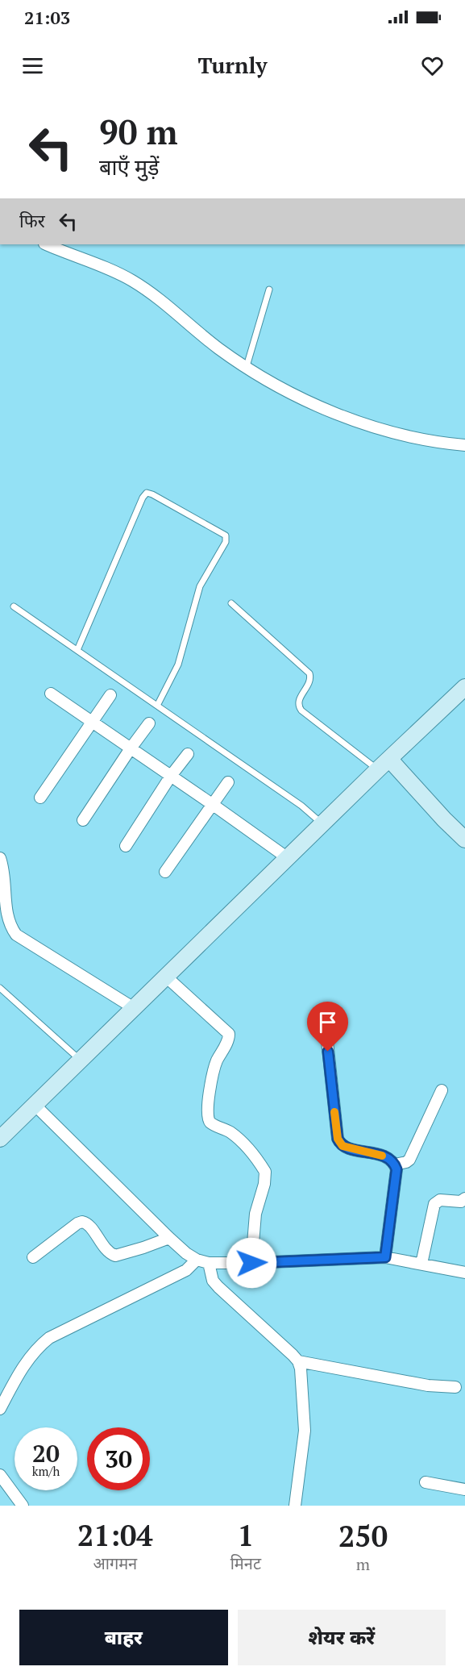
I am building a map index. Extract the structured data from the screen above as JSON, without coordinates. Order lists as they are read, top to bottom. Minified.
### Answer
{"page":{"status":"21:03","header":"Turnly","turn":["90 m","बाएँ मुड़ें"],"then":"फिर","speed":"20 km/h","limit":"30","eta":["21:04","आगमन","1","मिनट","250","m"],"buttons":["बाहर","शेयर करें"]}}
